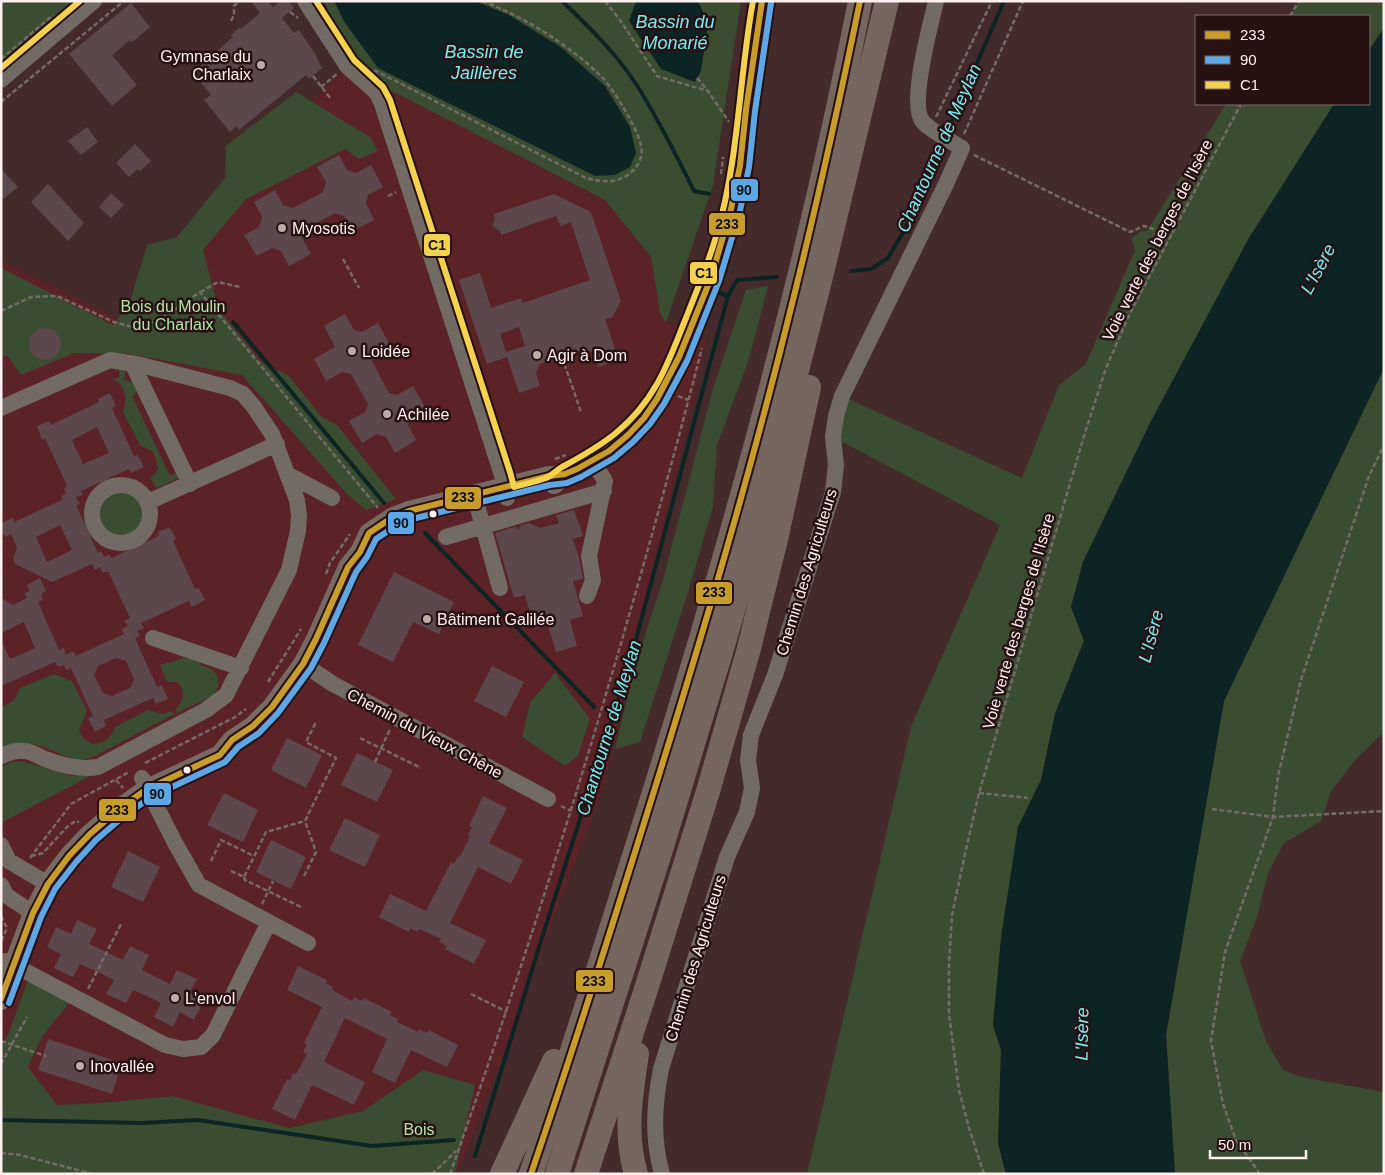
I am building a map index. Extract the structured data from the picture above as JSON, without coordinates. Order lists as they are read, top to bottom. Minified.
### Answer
{"streets":{"street":["Chemin des Agriculteurs","Chemin du Vieux Chêne"],"path":["Voie verte des berges de l'Isère"]},"water":["Bassin du Monarié","Bassin de Jaillères","Chantourne de Meylan","L'Isère"],"parks":["Bois du Moulin du Charlaix","Bois"],"places":["Gymnase du Charlaix","Myosotis","Loidée","Agir à Dom","Achilée","Bâtiment Galilée","L'envol","Inovallée"],"lines":["transit line 233","transit line C1","transit line 90"],"legend":["233","90","C1"],"scale_bar":"50 m"}
